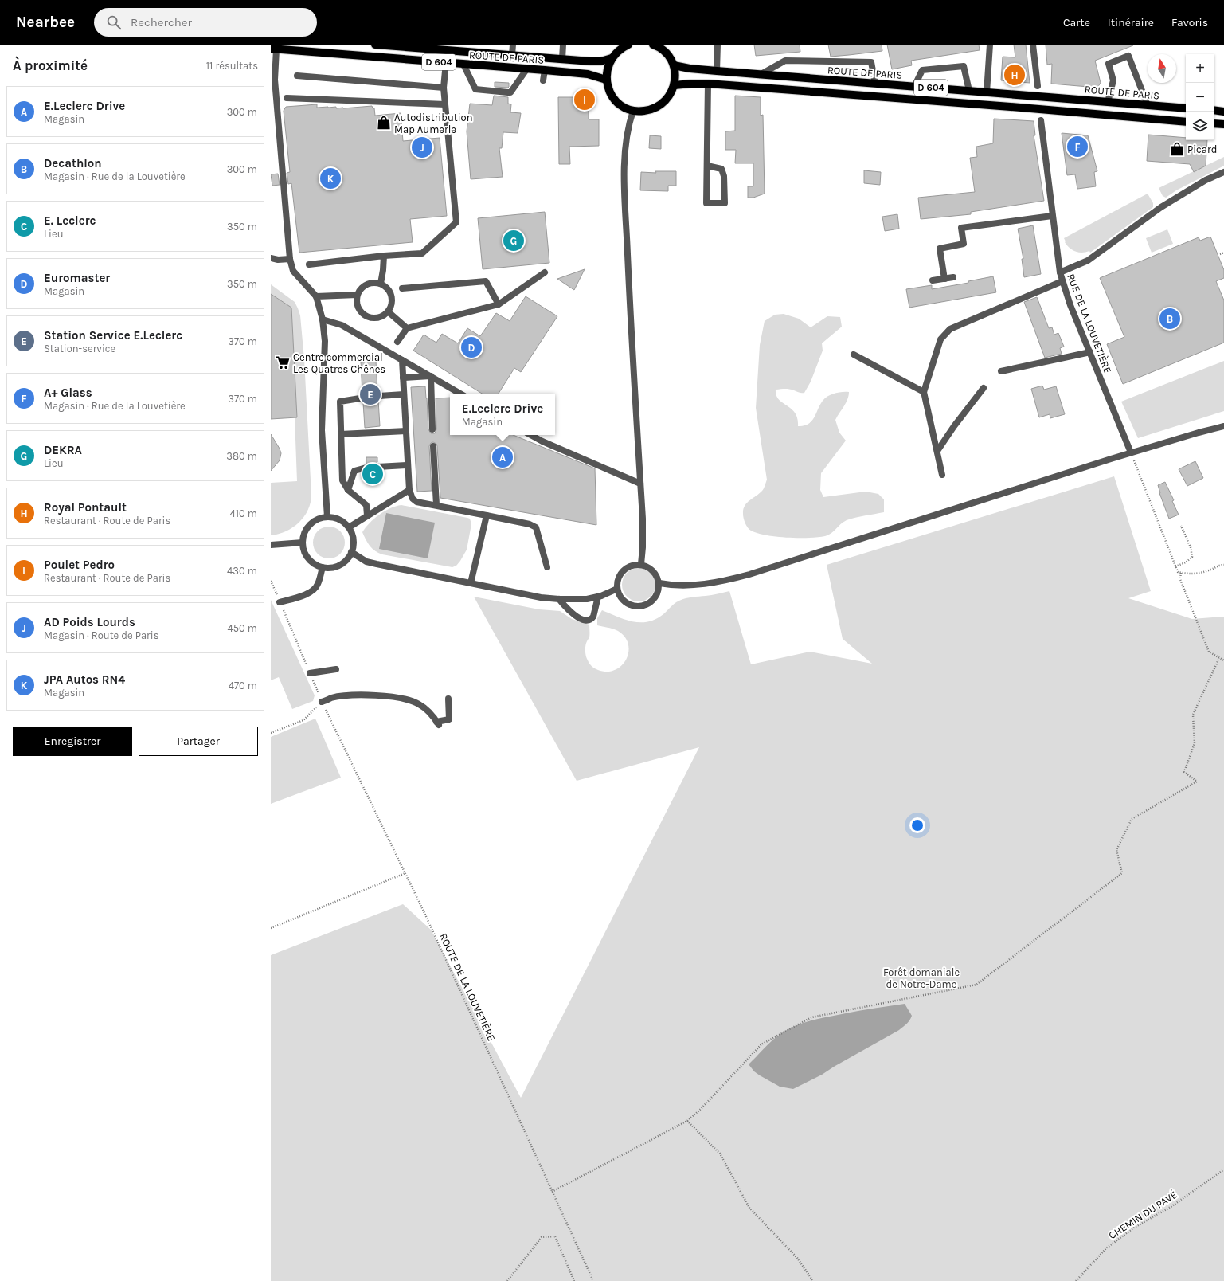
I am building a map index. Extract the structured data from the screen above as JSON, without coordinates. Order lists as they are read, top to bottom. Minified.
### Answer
{"streets":{"main road":["ROUTE DE PARIS","D 604"],"street":["RUE DE LA LOUVETIÈRE"],"path":["ROUTE DE LA LOUVETIÈRE","CHEMIN DU PAVÉ"]},"parks":["Forêt domaniale de Notre-Dame"],"places":{"shop":["Autodistribution Map Aumerle","Picard"],"supermarket":["Centre commercial Les Quatres Chênes"]},"north":"top","page":{"header":"Nearbee","search":"Rechercher","nav":["Carte","Itinéraire","Favoris"],"heading":["À proximité","11 résultats"],"map_buttons":["+","−"],"pins":["H","I","F","J","K","G","B","D","E","A","C"],"list":[{"mark":"A","name":"E.Leclerc Drive","note":"Magasin","value":"300 m"},{"mark":"B","name":"Decathlon","note":"Magasin · Rue de la Louvetière","value":"300 m"},{"mark":"C","name":"E. Leclerc","note":"Lieu","value":"350 m"},{"mark":"D","name":"Euromaster","note":"Magasin","value":"350 m"},{"mark":"E","name":"Station Service E.Leclerc","note":"Station-service","value":"370 m"},{"mark":"F","name":"A+ Glass","note":"Magasin · Rue de la Louvetière","value":"370 m"},{"mark":"G","name":"DEKRA","note":"Lieu","value":"380 m"},{"mark":"H","name":"Royal Pontault","note":"Restaurant · Route de Paris","value":"410 m"},{"mark":"I","name":"Poulet Pedro","note":"Restaurant · Route de Paris","value":"430 m"},{"mark":"J","name":"AD Poids Lourds","note":"Magasin · Route de Paris","value":"450 m"},{"mark":"K","name":"JPA Autos RN4","note":"Magasin","value":"470 m"}],"popup":["E.Leclerc Drive","Magasin"],"buttons":["Enregistrer","Partager"]}}
